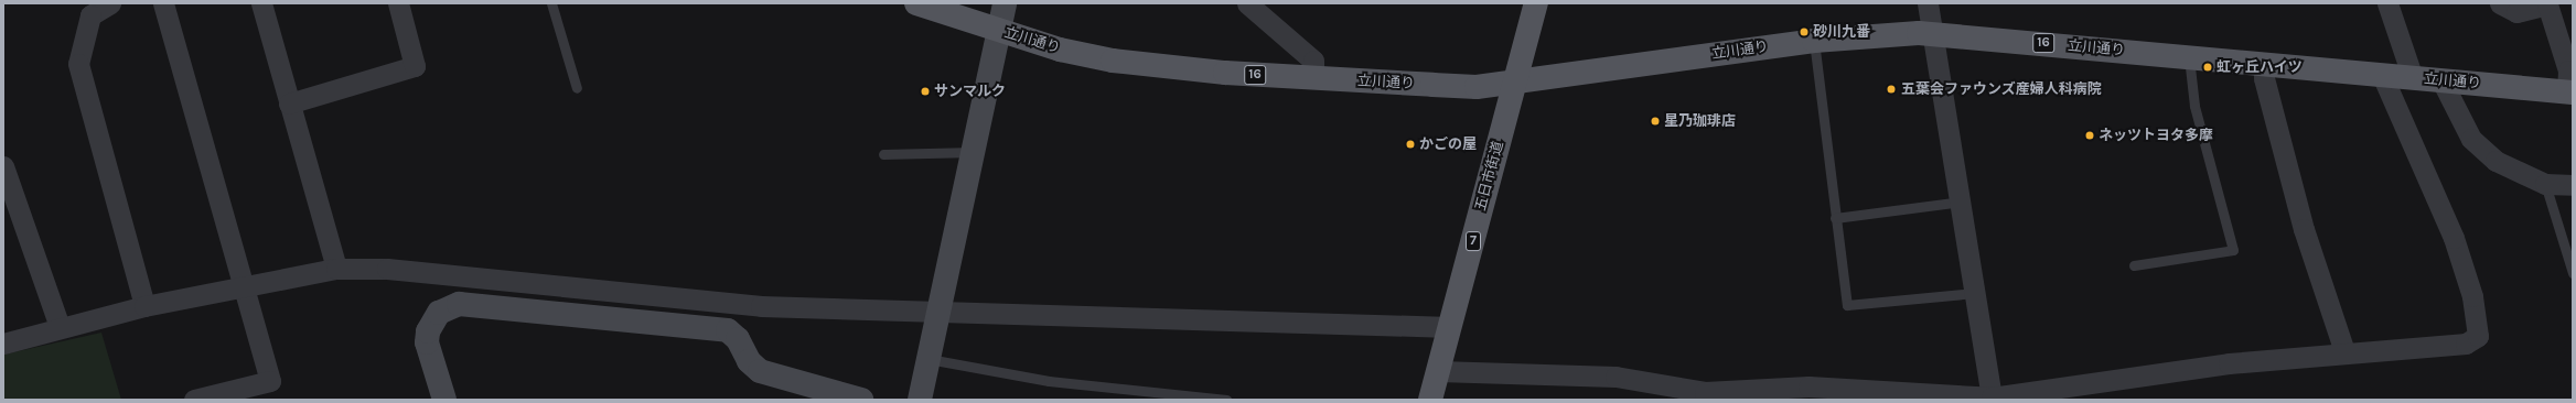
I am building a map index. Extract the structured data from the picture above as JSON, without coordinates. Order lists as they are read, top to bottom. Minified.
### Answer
{"streets":{"main road":["立川通り","16","五日市街道","7"]},"crossings":[["立川通り","五日市街道"]],"places":["砂川九番","虹ヶ丘ハイツ","五葉会ファウンズ産婦人科病院","サンマルク","星乃珈琲店","ネッツトヨタ多摩","かごの屋"]}
